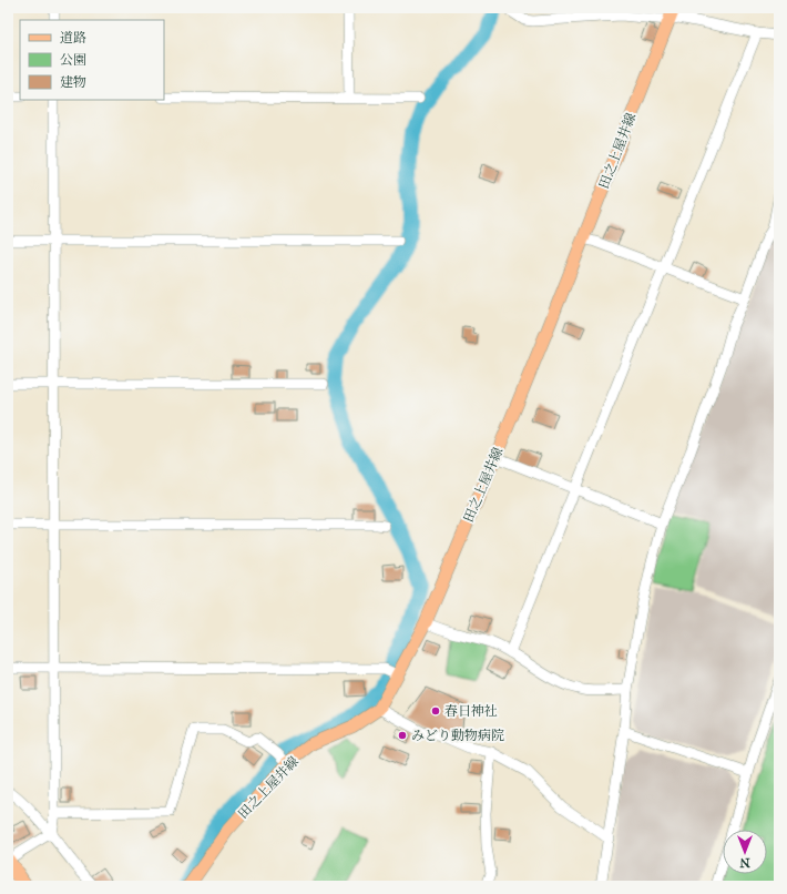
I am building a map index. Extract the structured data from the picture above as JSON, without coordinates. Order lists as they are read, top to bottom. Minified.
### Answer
{"streets":{"main road":["田之上屋井線"]},"places":["春日神社","みどり動物病院"],"legend":["道路","公園","建物"],"north":"bottom"}
